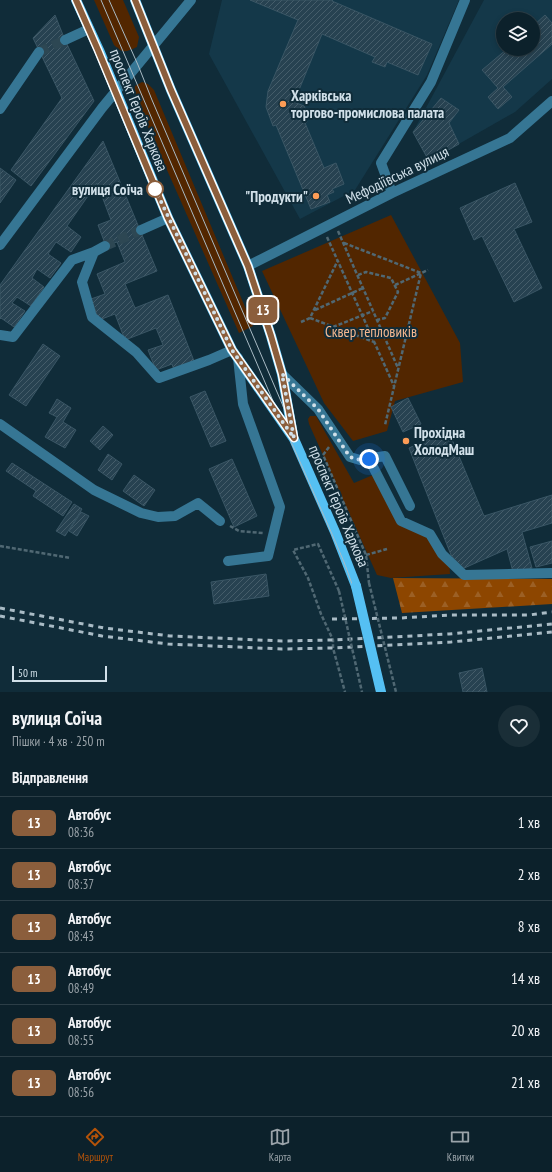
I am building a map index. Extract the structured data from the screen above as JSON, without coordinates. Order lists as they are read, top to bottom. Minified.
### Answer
{"streets":{"main road":["проспект Героїв Харкова"],"street":["Мефодіївська вулиця"]},"crossings":[["проспект Героїв Харкова","Мефодіївська вулиця"]],"parks":["Сквер тепловиків"],"places":["Харківська торгово-промислова палата","вулиця Соїча","\"Продукти\"","Прохідна ХолодМаш"],"lines":["bus line 13"],"scale_bar":"50 m","page":{"on_map":"13","scale":"50 m","heading":[["вулиця Соїча","Пішки · 4 хв · 250 m"],"Відправлення"],"list":[{"mark":"13","name":"Автобус","note":"08:36","value":"1 хв"},{"mark":"13","name":"Автобус","note":"08:37","value":"2 хв"},{"mark":"13","name":"Автобус","note":"08:43","value":"8 хв"},{"mark":"13","name":"Автобус","note":"08:49","value":"14 хв"},{"mark":"13","name":"Автобус","note":"08:55","value":"20 хв"},{"mark":"13","name":"Автобус","note":"08:56","value":"21 хв"}],"tabs":["Маршрут","Карта","Квитки"]}}
